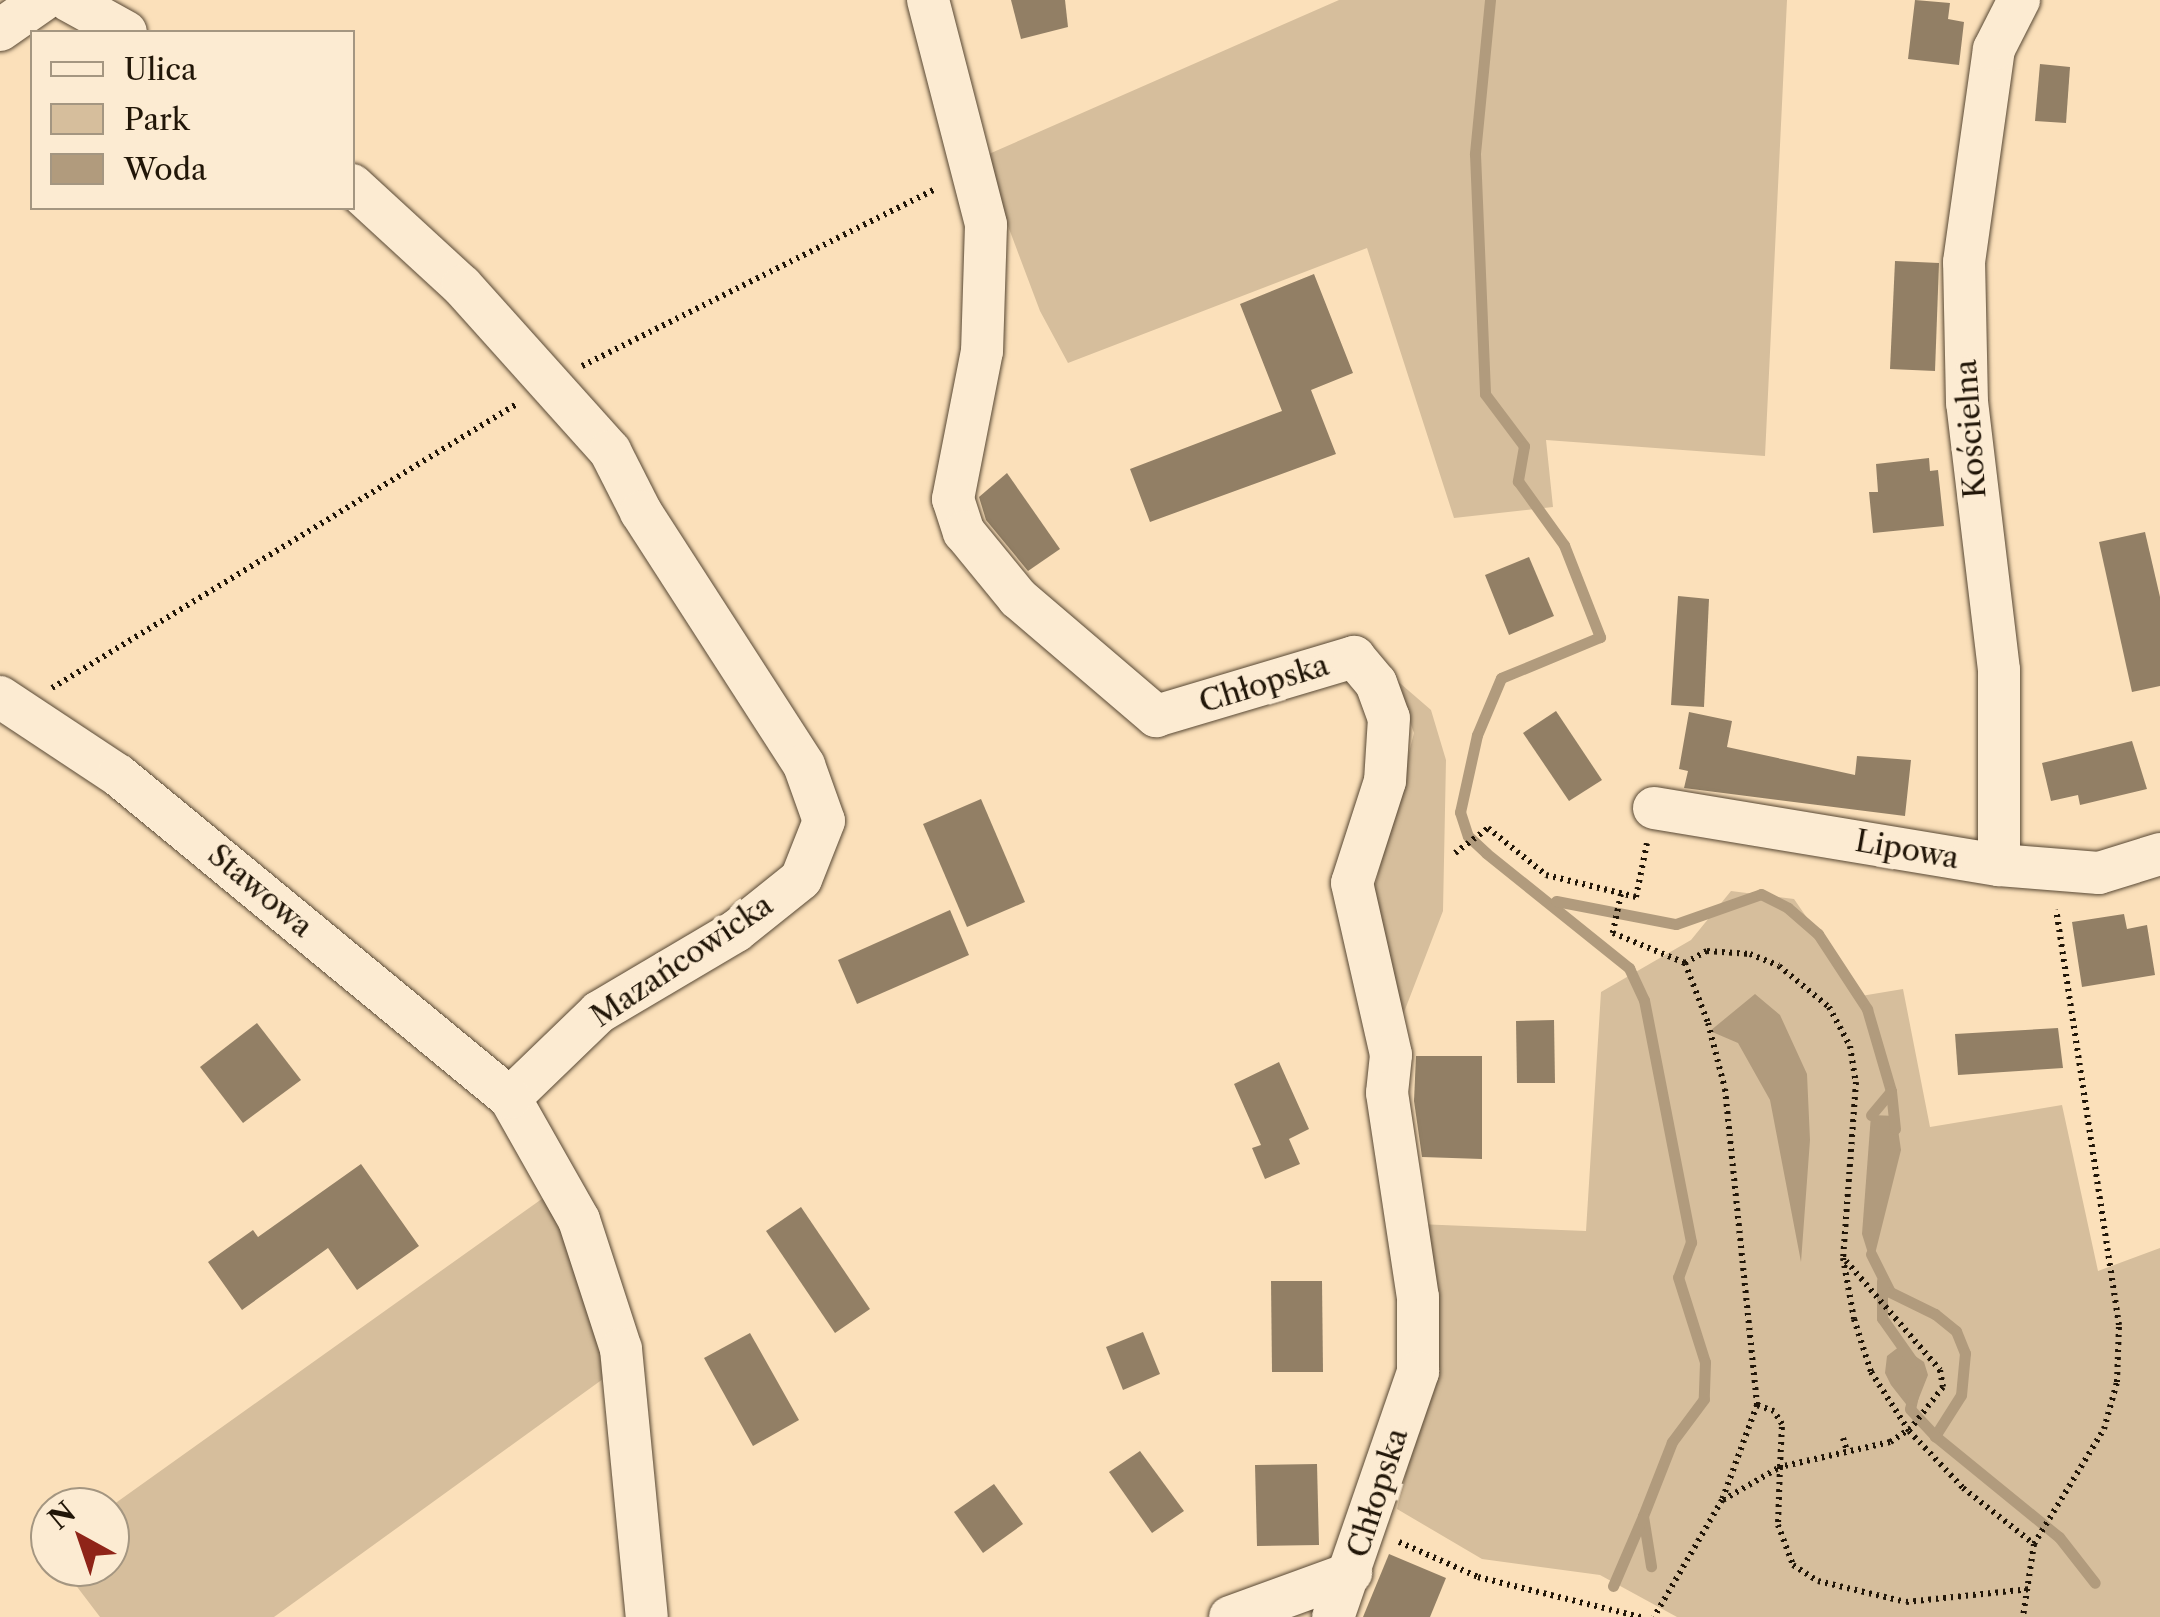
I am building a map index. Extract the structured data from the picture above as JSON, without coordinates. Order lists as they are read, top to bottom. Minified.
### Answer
{"streets":{"street":["Kościelna","Chłopska","Lipowa","Stawowa","Mazańcowicka"]},"crossings":[["Kościelna","Lipowa"],["Stawowa","Mazańcowicka"]],"legend":["Ulica","Park","Woda"],"north":"top left"}
